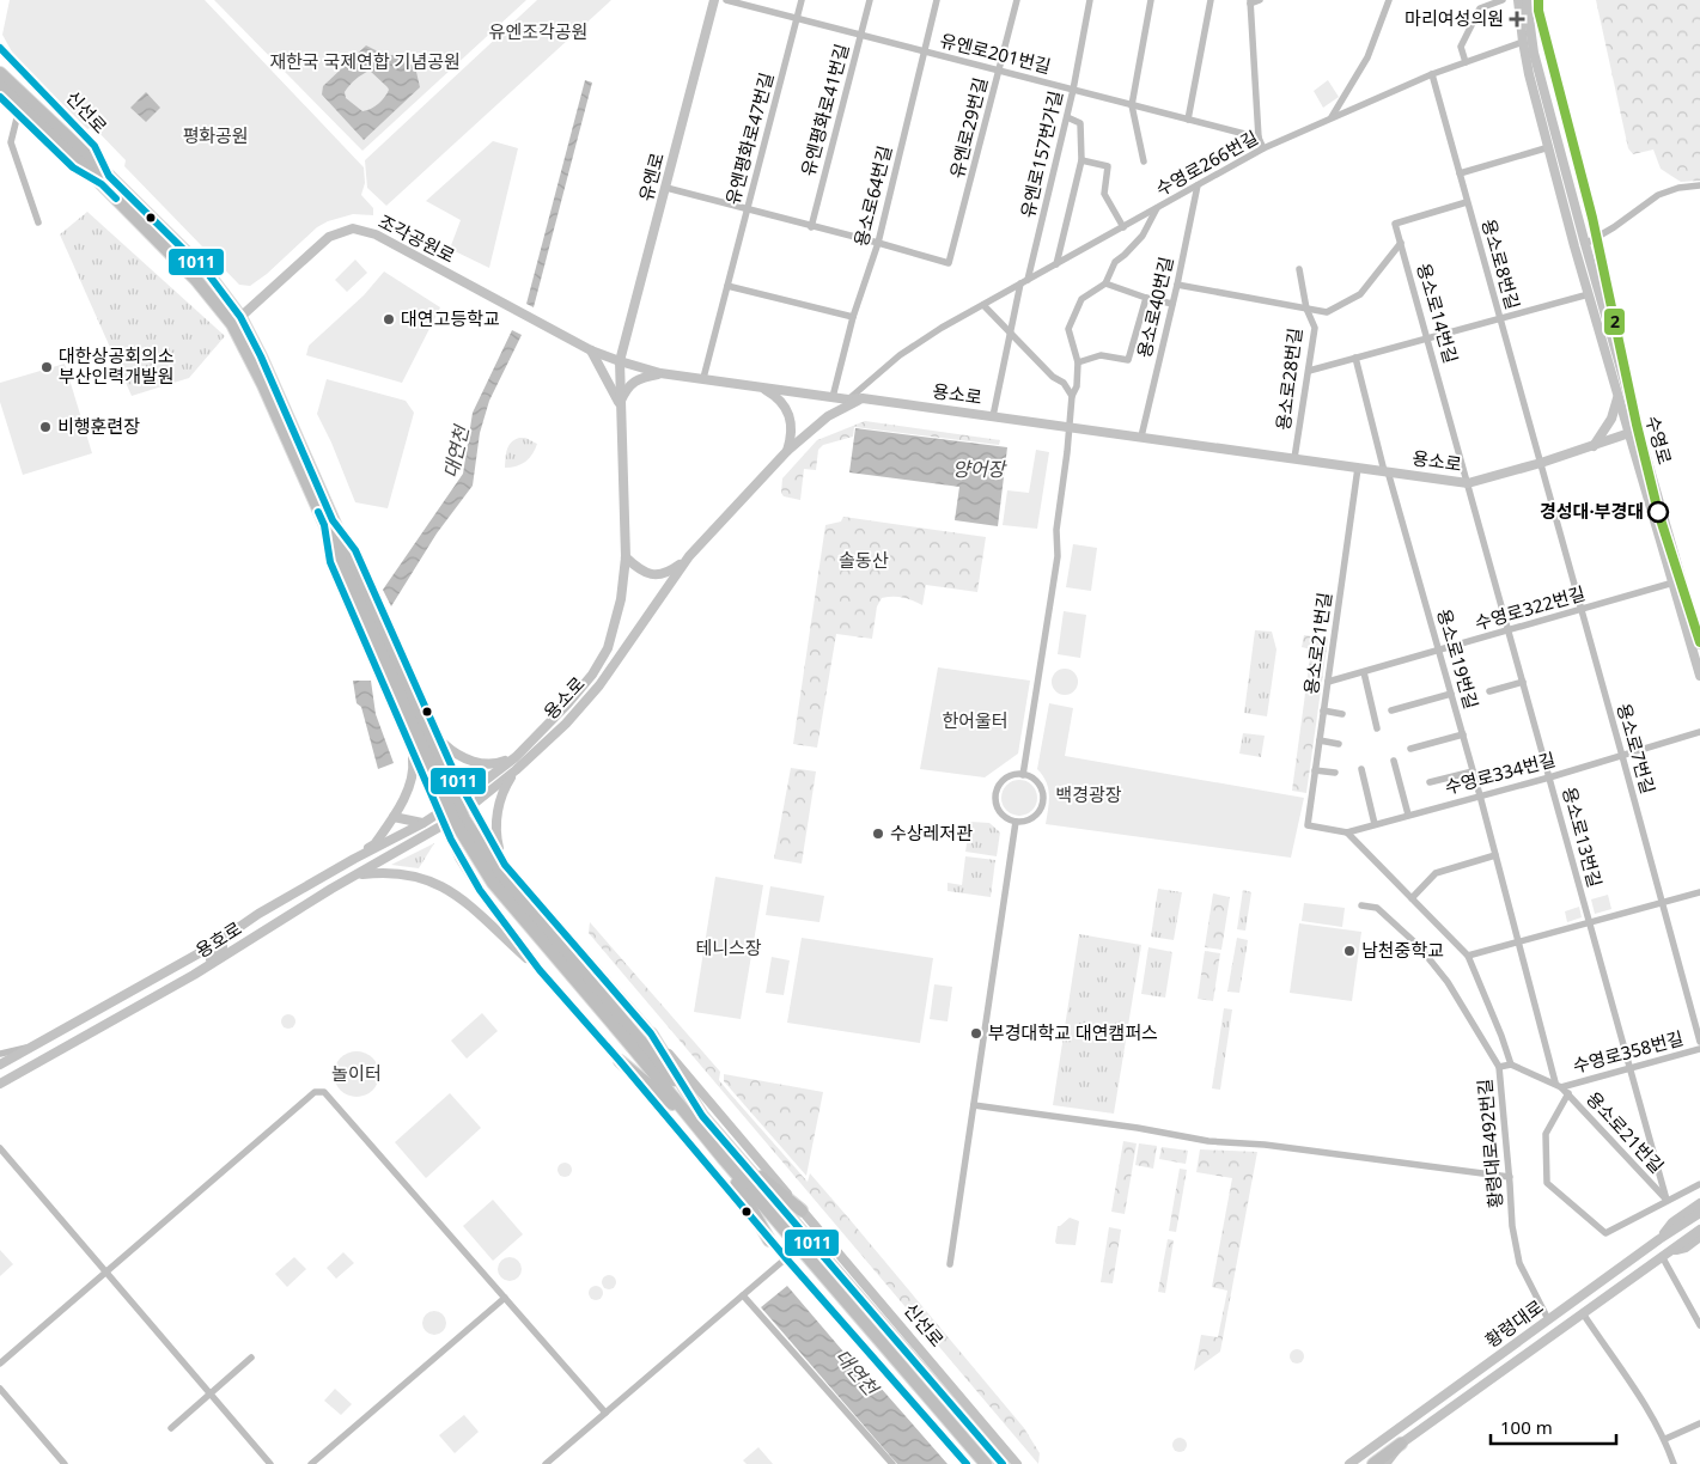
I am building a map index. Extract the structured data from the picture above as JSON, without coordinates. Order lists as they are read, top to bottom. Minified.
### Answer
{"streets":{"highway":["신선로"],"main road":["유엔로","조각공원로","용소로","수영로","용호로","황령대로"],"street":["유엔로201번길","유엔평화로41번길","유엔로29번길","유엔평화로47번길","유엔로157번가길","수영로266번길","용소로64번길","용소로8번길","용소로40번길","용소로14번길","용소로28번길","수영로322번길","용소로21번길","용소로19번길","용소로7번길","수영로334번길","용소로13번길","수영로358번길","황령대로492번길"]},"crossings":[["유엔로201번길","유엔평화로41번길"],["유엔로201번길","유엔로29번길"],["유엔로201번길","유엔평화로47번길"],["유엔로201번길","유엔로157번가길"],["유엔로201번길","용소로64번길"],["신선로","용소로"],["유엔로29번길","용소로64번길"],["유엔로157번가길","수영로266번길"],["수영로266번길","용소로40번길"],["유엔로","조각공원로"],["용소로8번길","용소로14번길"],["용소로8번길","용소로"],["용소로8번길","용소로7번길"],["용소로40번길","용소로"],["용소로14번길","용소로"],["용소로14번길","용소로13번길"],["용소로28번길","용소로"],["용소로","수영로"],["용소로","용소로21번길"],["용소로","용소로19번길"],["용소로","용소로7번길"],["용소로","용소로13번길"],["용소로","용호로"],["수영로","수영로322번길"],["수영로322번길","용소로21번길"],["수영로322번길","용소로19번길"],["수영로322번길","용소로7번길"],["수영로322번길","용소로13번길"],["용소로21번길","용소로19번길"],["용소로21번길","수영로334번길"],["용소로21번길","용소로13번길"],["용소로21번길","수영로358번길"],["용소로19번길","수영로334번길"],["용소로19번길","수영로358번길"],["용소로7번길","수영로334번길"],["수영로334번길","용소로13번길"],["용소로13번길","수영로358번길"],["황령대로492번길","황령대로"]],"water":["대연천","양어장"],"parks":["유엔조각공원","재한국 국제연합 기념공원","평화공원","솔동산","한어울터","백경광장","테니스장","놀이터"],"places":{"health":["마리여성의원"],"other":["대연고등학교","대한상공회의소 부산인력개발원","비행훈련장","경성대·부경대","수상레저관","남천중학교","부경대학교 대연캠퍼스"]},"lines":["transit line 2","transit line 1011"],"scale_bar":"100 m"}
